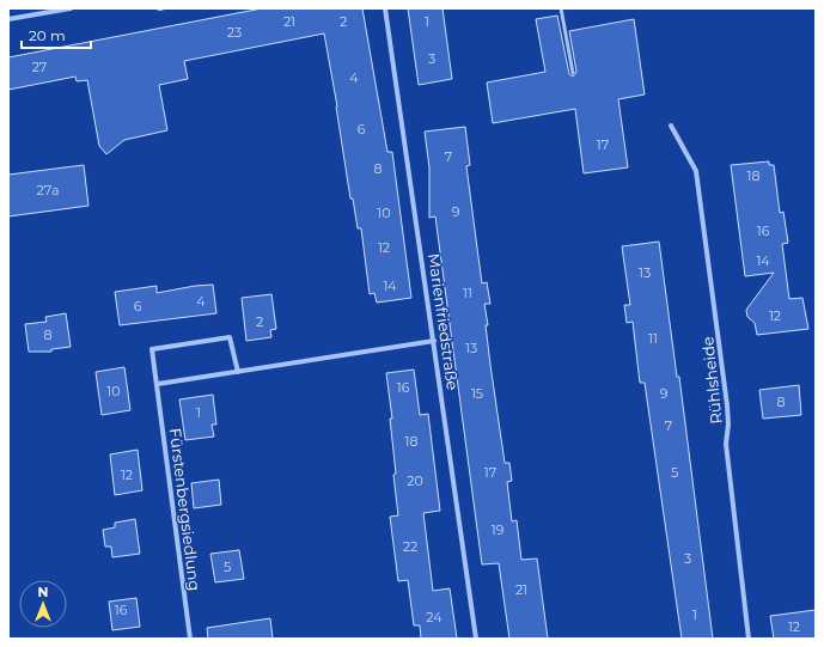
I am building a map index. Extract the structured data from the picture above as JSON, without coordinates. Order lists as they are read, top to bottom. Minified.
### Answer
{"streets":{"street":["Marienfriedstraße","Rühlsheide","Fürstenbergsiedlung"]},"house_numbers":["21","2","1","23","3","27","4","6","17","7","8","18","27a","9","10","16","12","14","13","14","11","4","6","12","2","8","11","13","16","10","15","9","8","1","7","18","17","5","12","20","19","22","3","5","21","16","1","24","12"],"scale_bar":"20 m","north":"top"}
